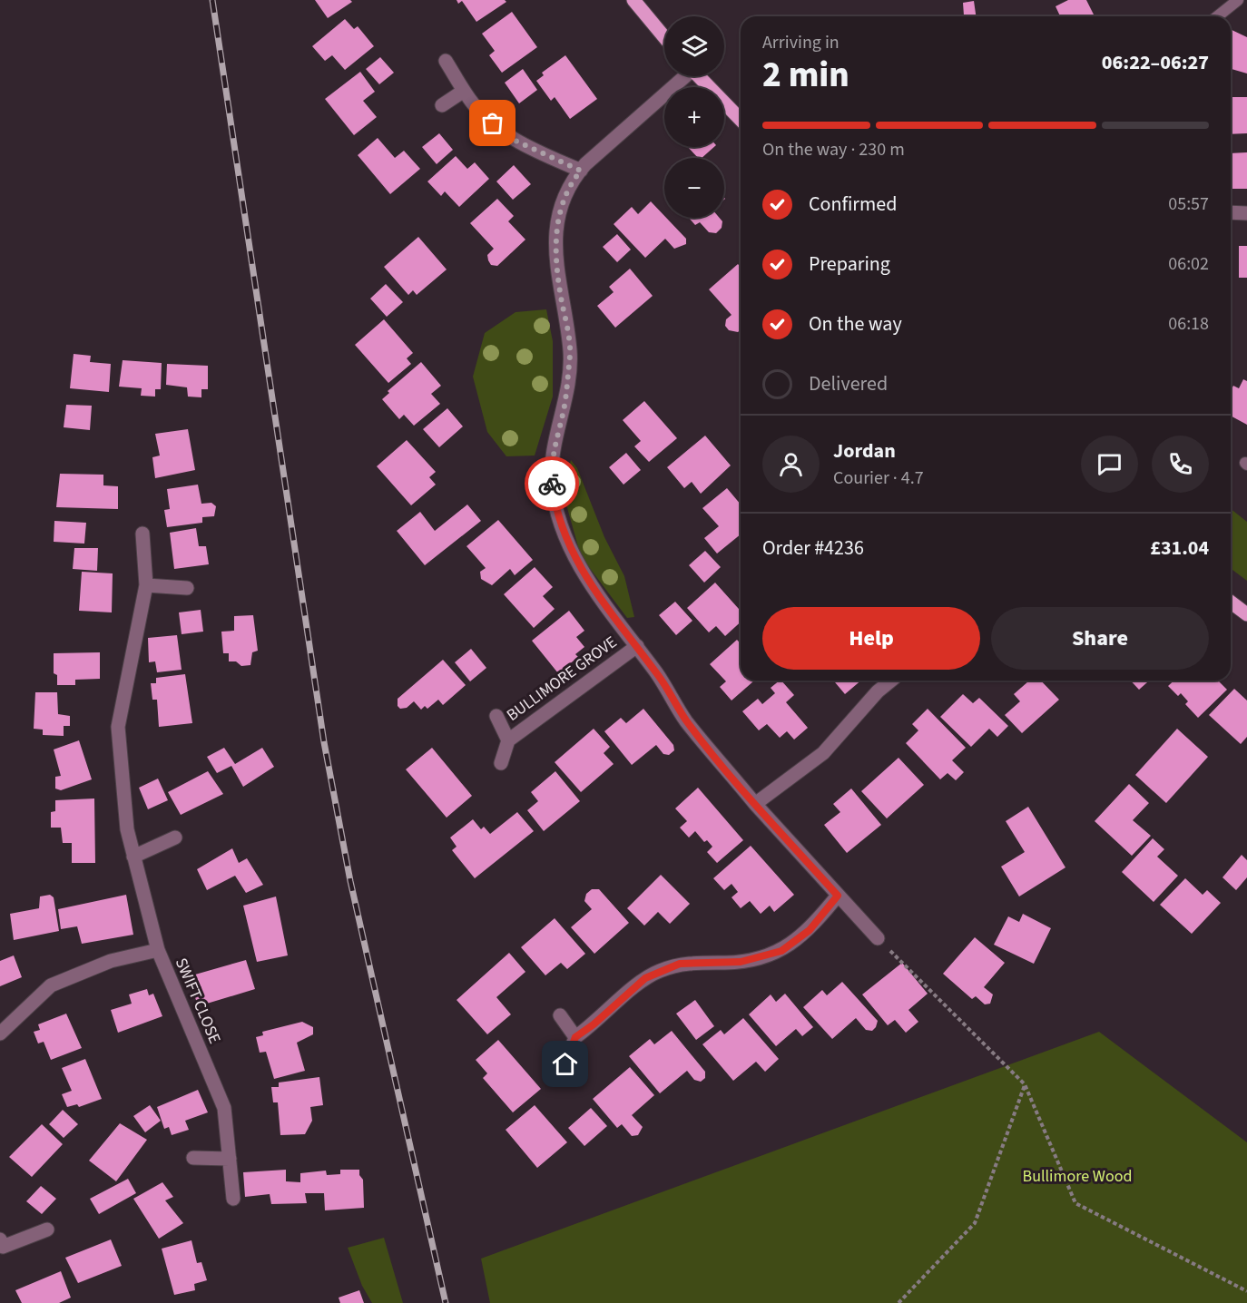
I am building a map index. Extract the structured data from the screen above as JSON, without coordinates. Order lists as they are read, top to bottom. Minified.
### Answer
{"streets":{"street":["BULLIMORE GROVE","SWIFT CLOSE"]},"parks":["Bullimore Wood"],"page":{"map_buttons":["+","−"],"heading":["2 min","Arriving in","06:22–06:27"],"panel":["Jordan","Courier · 4.7","Order #4236","£31.04"],"bar":"On the way · 230 m","list":[["Confirmed","05:57"],["Preparing","06:02"],["On the way","06:18"],"Delivered"],"buttons":["Help","Share"]}}
